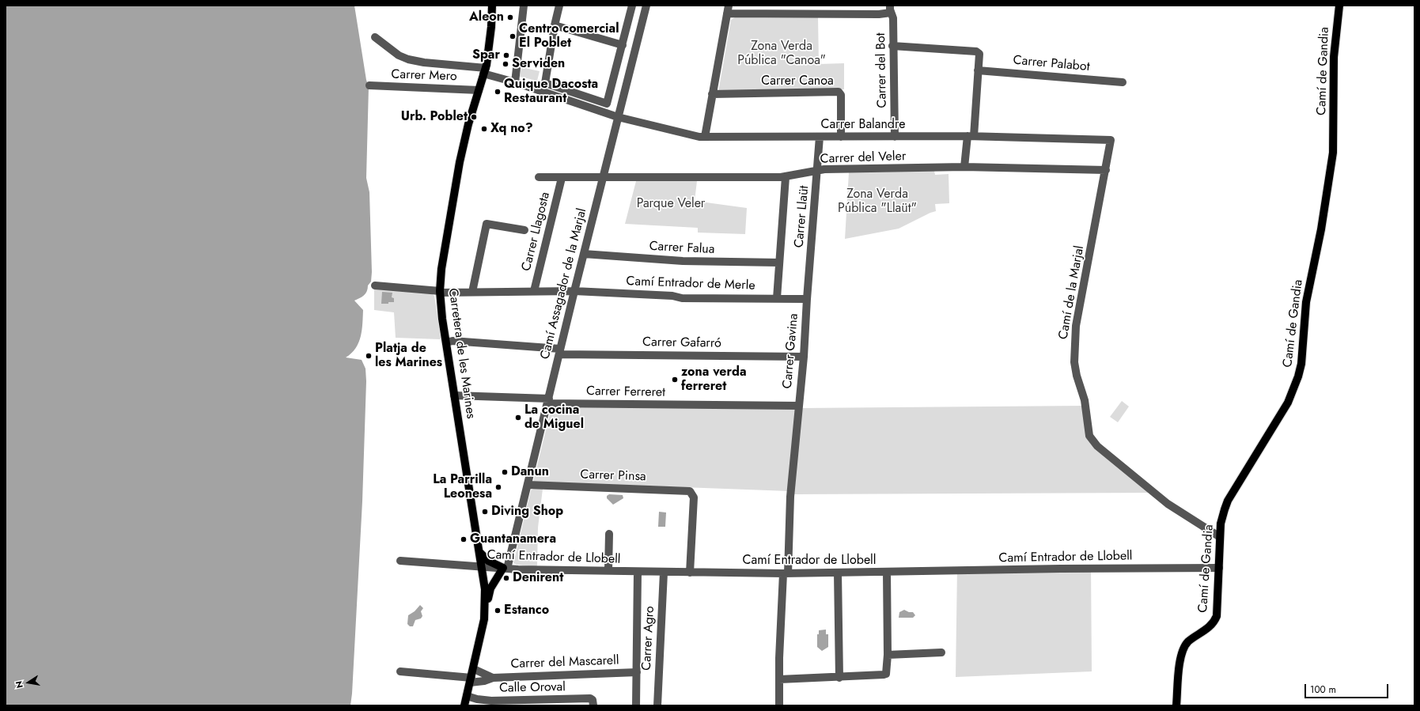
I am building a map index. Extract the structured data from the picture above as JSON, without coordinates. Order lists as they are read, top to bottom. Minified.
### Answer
{"streets":{"main road":["Camí de Gandia","Carretera de les Marines"],"street":["Carrer Palabot","Carrer del Bot","Carrer Mero","Carrer Canoa","Carrer Balandre","Carrer del Veler","Carrer Llaüt","Carrer Llagosta","Carrer Falua","Camí Assagador de la Marjal","Camí Entrador de Merle","Camí de la Marjal","Carrer Gafarró","Carrer Gavina","Carrer Ferreret","Carrer Pinsa","Camí Entrador de Llobell","Carrer Agro","Carrer del Mascarell","Calle Oroval"]},"crossings":[["Carrer del Bot","Carrer Balandre"],["Camí de Gandia","Camí de la Marjal"],["Camí de Gandia","Camí Entrador de Llobell"],["Carrer Mero","Carretera de les Marines"],["Carrer Canoa","Carrer Balandre"],["Carrer Balandre","Carrer Llaüt"],["Carrer Balandre","Camí Assagador de la Marjal"],["Carrer Balandre","Camí de la Marjal"],["Carrer Balandre","Carretera de les Marines"],["Carrer del Veler","Carrer Llaüt"],["Carrer del Veler","Carrer Llagosta"],["Carrer del Veler","Camí Assagador de la Marjal"],["Carrer del Veler","Camí de la Marjal"],["Carrer Llaüt","Camí Entrador de Merle"],["Carrer Llaüt","Carrer Gavina"],["Carrer Llagosta","Camí Assagador de la Marjal"],["Carrer Llagosta","Camí Entrador de Merle"],["Carrer Falua","Camí Assagador de la Marjal"],["Camí Assagador de la Marjal","Camí Entrador de Merle"],["Camí Assagador de la Marjal","Carrer Gafarró"],["Camí Assagador de la Marjal","Carrer Ferreret"],["Camí Assagador de la Marjal","Carrer Pinsa"],["Camí Assagador de la Marjal","Camí Entrador de Llobell"],["Camí Entrador de Merle","Carrer Gavina"],["Camí Entrador de Merle","Carretera de les Marines"],["Carrer Gafarró","Carrer Gavina"],["Carrer Gafarró","Carretera de les Marines"],["Carrer Gavina","Carrer Ferreret"],["Carrer Gavina","Camí Entrador de Llobell"],["Carretera de les Marines","Carrer Ferreret"],["Carretera de les Marines","Camí Entrador de Llobell"],["Carretera de les Marines","Carrer del Mascarell"],["Carretera de les Marines","Calle Oroval"],["Carrer Pinsa","Camí Entrador de Llobell"],["Camí Entrador de Llobell","Carrer Agro"]],"parks":["Zona Verda Pública \"Canoa\"","Zona Verda Pública \"Llaüt\"","Parque Veler"],"places":["Aleon","Centro comercial El Poblet","Spar","Serviden","Quique Dacosta Restaurant","Urb. Poblet","Xq no?","Platja de les Marines","zona verda ferreret","La cocina de Miguel","Danun","La Parrilla Leonesa","Diving Shop","Guantanamera","Denirent","Estanco"],"scale_bar":"100 m","north":"left"}
